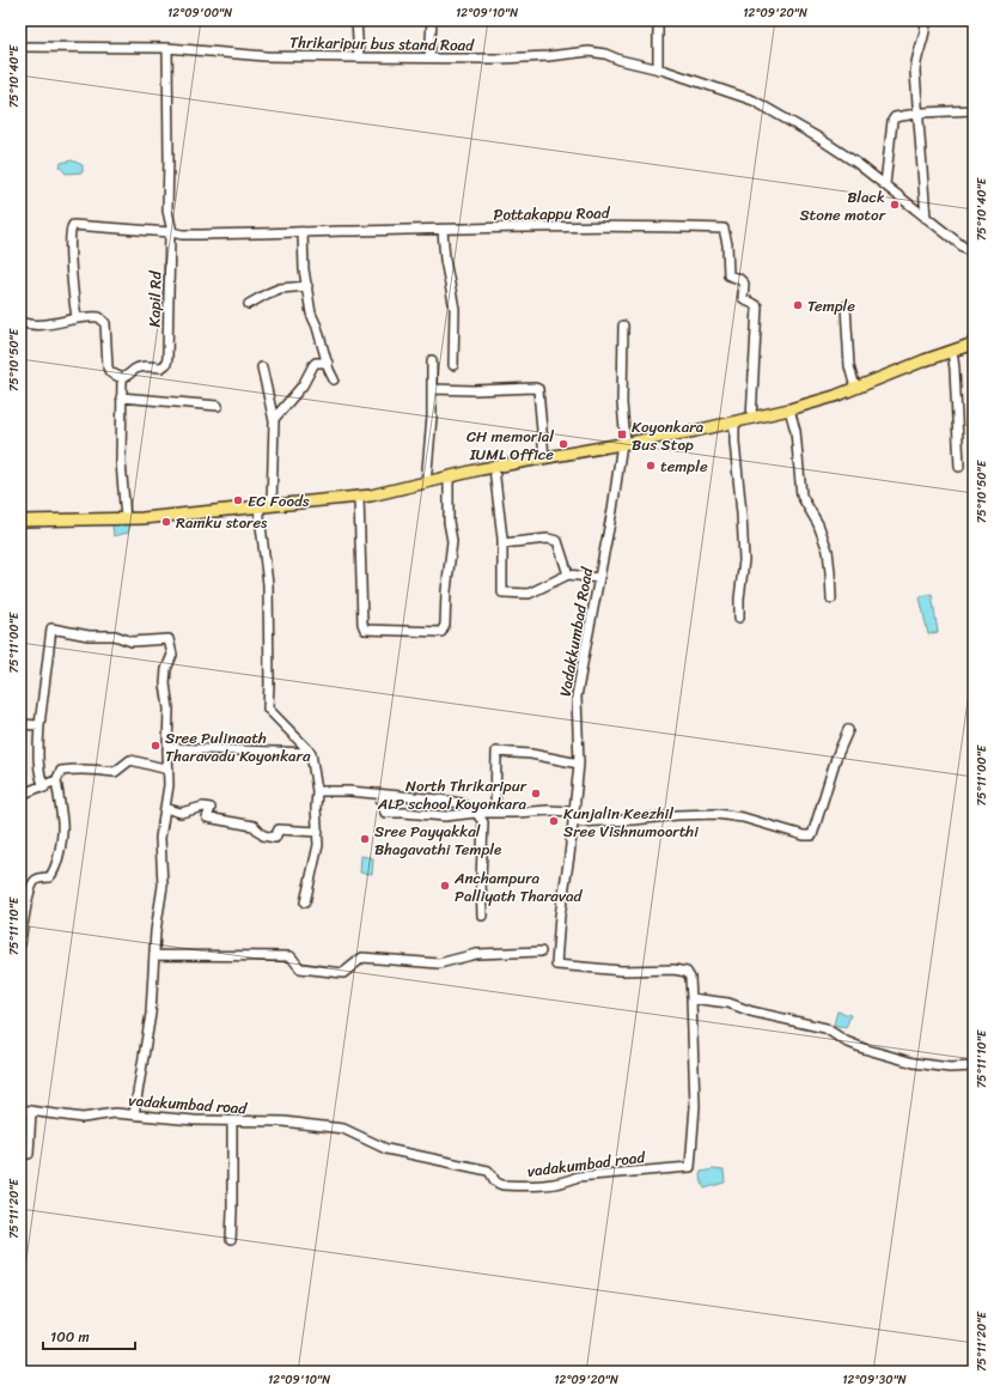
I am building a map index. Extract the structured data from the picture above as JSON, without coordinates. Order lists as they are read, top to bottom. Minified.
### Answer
{"streets":{"street":["Thrikaripur bus stand Road","Pottakappu Road","Kapil Rd","Vadakkumbad Road","vadakumbad road"]},"crossings":[["Thrikaripur bus stand Road","Kapil Rd"],["Pottakappu Road","Kapil Rd"],["Vadakkumbad Road","vadakumbad road"]],"places":{"other":["Black Stone motor","Temple","CH memorial IUML Office","temple","EC Foods","Ramku stores","Sree Pulinaath Tharavadu Koyonkara","North Thrikaripur ALP school Koyonkara","Kunjalin Keezhil Sree Vishnumoorthi","Sree Payyakkal Bhagavathi Temple","Anchampura Palliyath Tharavad"],"transit":["Koyonkara Bus Stop"]},"scale_bar":"100 m","coordinates":["12°09'00\"N","12°09'10\"N","12°09'20\"N","75°10'40\"E","75°10'50\"E","75°11'00\"E","75°11'10\"E","75°11'20\"E","12°09'30\"N"]}
